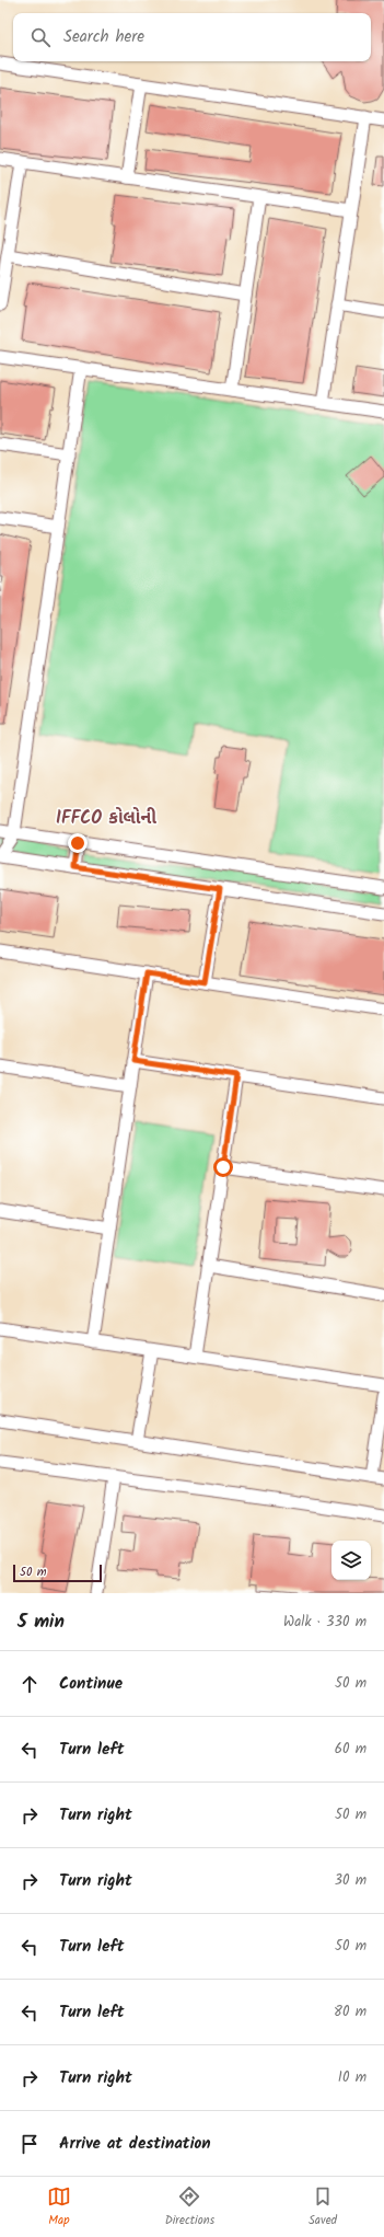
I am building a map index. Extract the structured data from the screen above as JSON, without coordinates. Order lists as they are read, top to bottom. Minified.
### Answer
{"districts":["IFFCO કોલોની"],"scale_bar":"50 m","page":{"search":"Search here","scale":"50 m","heading":["5 min","Walk · 330 m"],"list":[["Continue","50 m"],["Turn left","60 m"],["Turn right","50 m"],["Turn right","30 m"],["Turn left","50 m"],["Turn left","80 m"],["Turn right","10 m"],"Arrive at destination"],"nav":["Map","Directions","Saved"]}}
